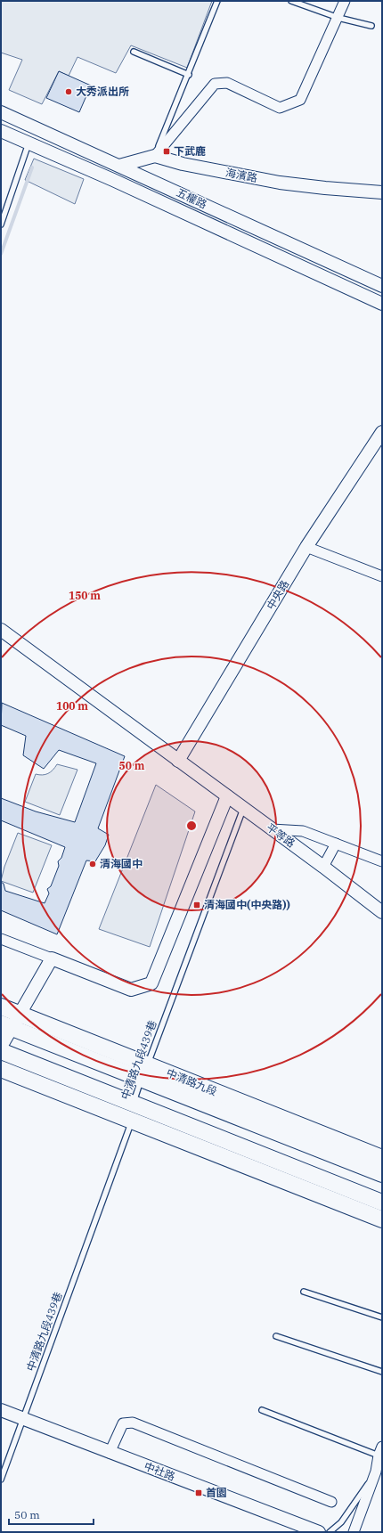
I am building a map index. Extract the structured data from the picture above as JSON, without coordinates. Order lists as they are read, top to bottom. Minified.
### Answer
{"streets":{"main road":["中清路九段"],"street":["海濱路","五權路","中央路","平等路","中社路"],"lane":["中清路九段439巷"]},"crossings":[["中央路","平等路"],["平等路","中清路九段439巷"],["中清路九段439巷","中清路九段"],["中清路九段439巷","中社路"]],"places":{"other":["大秀派出所","清海國中"],"transit":["下武鹿","清海國中(中央路))","首園"]},"scale_bar":"50 m","rings":["150 m","100 m","50 m"]}
